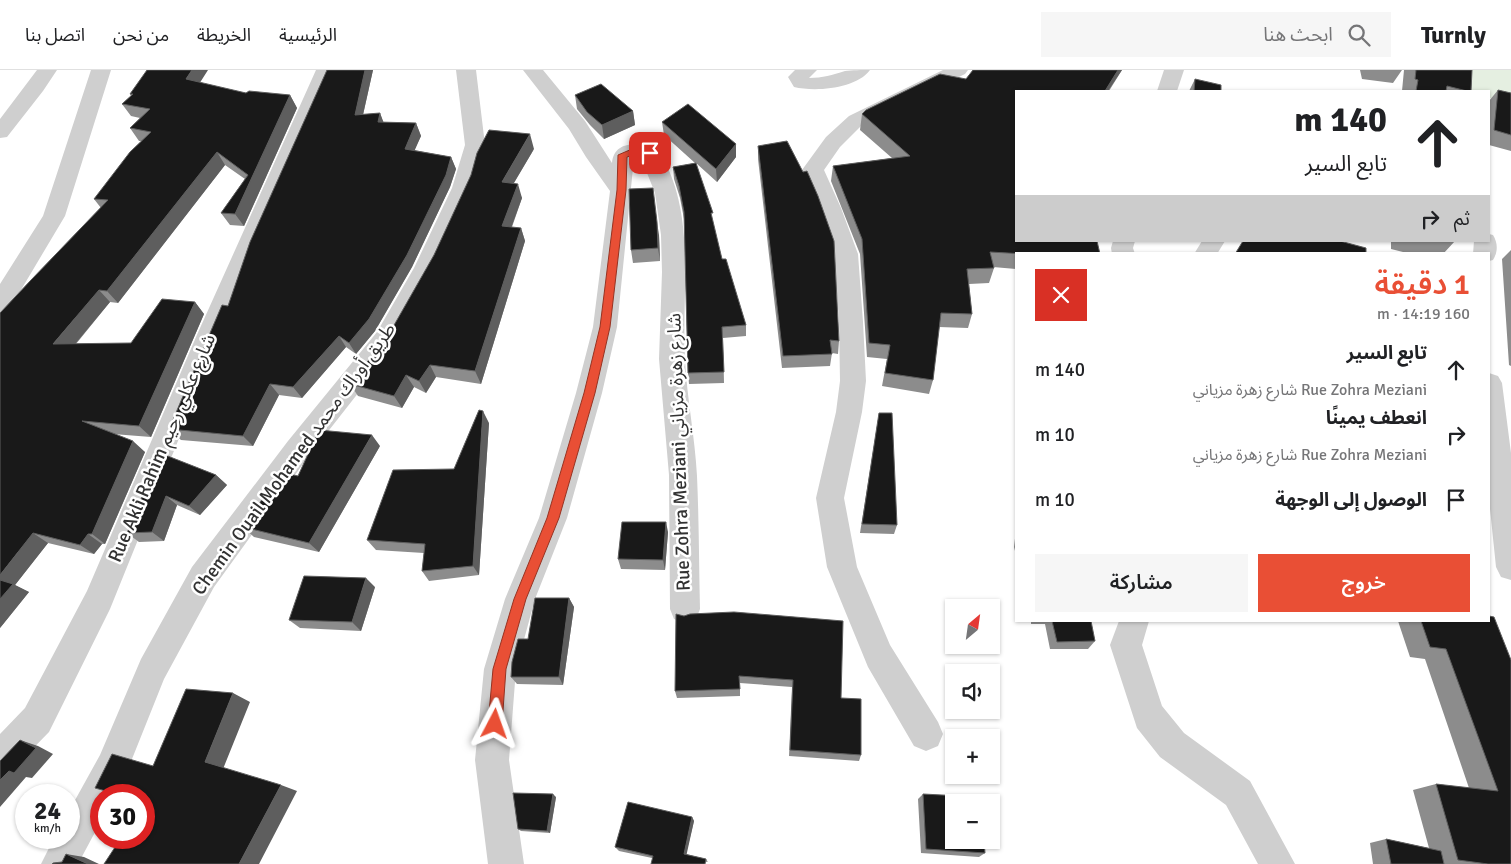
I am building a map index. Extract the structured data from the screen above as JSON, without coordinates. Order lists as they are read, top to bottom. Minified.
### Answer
{"streets":{"street":["Rue Akli Rahim شارع عكلي رحيم","Rue Zohra Meziani شارع زهرة مزياني","Chemin Ouail Mohamed طريق أوراك محمد"]},"north":"top right","page":{"header":"Turnly","search":"ابحث هنا","nav":["الرئيسية","الخريطة","من نحن","اتصل بنا"],"turn":["140 m","تابع السير"],"then":"ثم","heading":["1 دقيقة","160 m · 14:19"],"list":[{"name":"تابع السير","note":"Rue Zohra Meziani شارع زهرة مزياني","value":"140 m"},{"name":"انعطف يمينًا","note":"Rue Zohra Meziani شارع زهرة مزياني","value":"10 m"},{"name":"الوصول إلى الوجهة","value":"10 m"}],"buttons":["خروج","مشاركة"],"map_buttons":["+","−"],"speed":"24 km/h","limit":"30"}}
